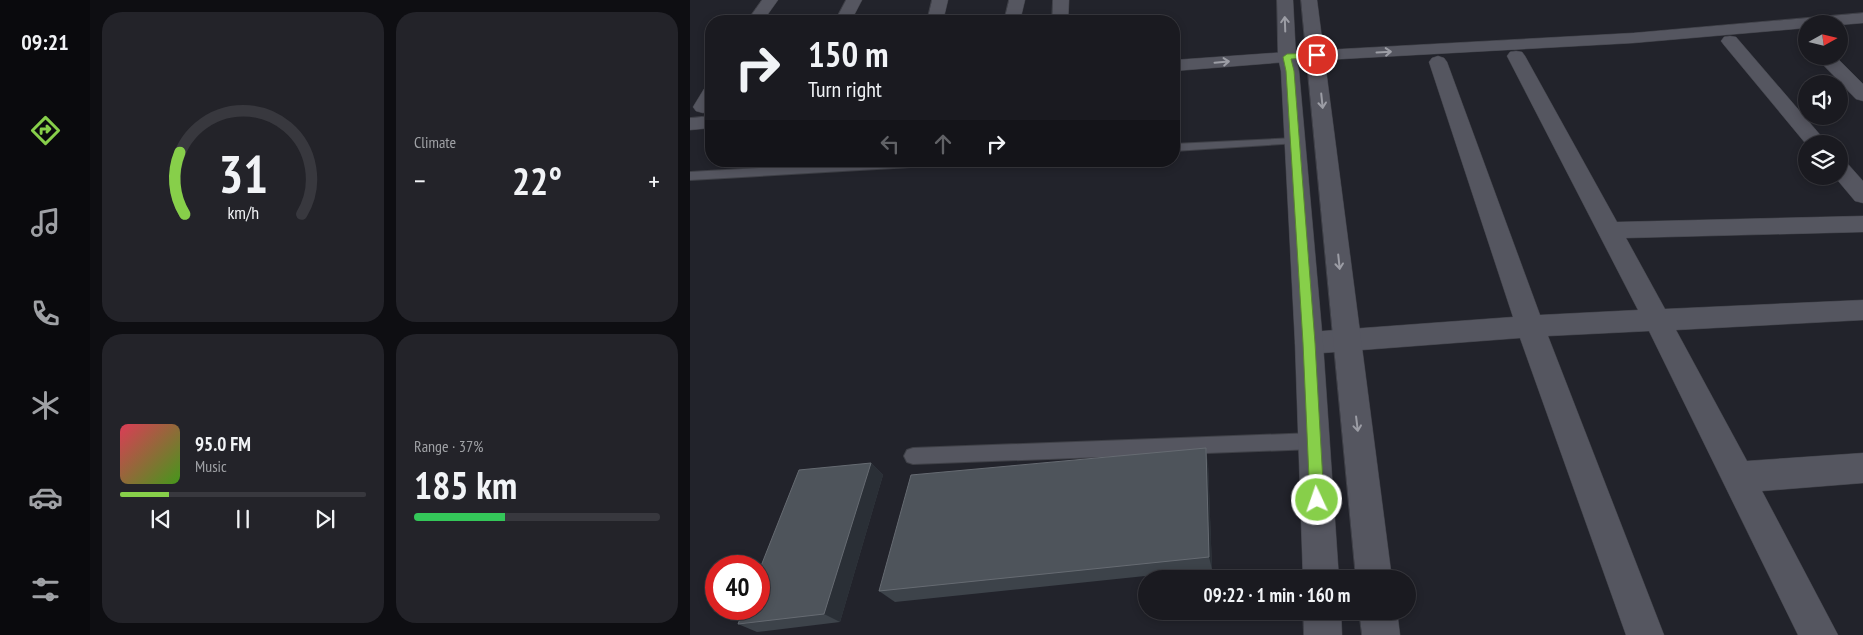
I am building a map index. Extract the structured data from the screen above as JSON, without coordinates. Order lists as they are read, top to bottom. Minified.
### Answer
{"north":"right","page":{"tabs":"09:21","tile":["Climate",["Range · 37%","185 km"]],"turn":["150 m","Turn right"],"heat":["−","22°","+"],"song":["95.0 FM","Music"],"limit":"40","trip":"09:22 · 1 min · 160 m","gauge":["31","km/h"]}}
